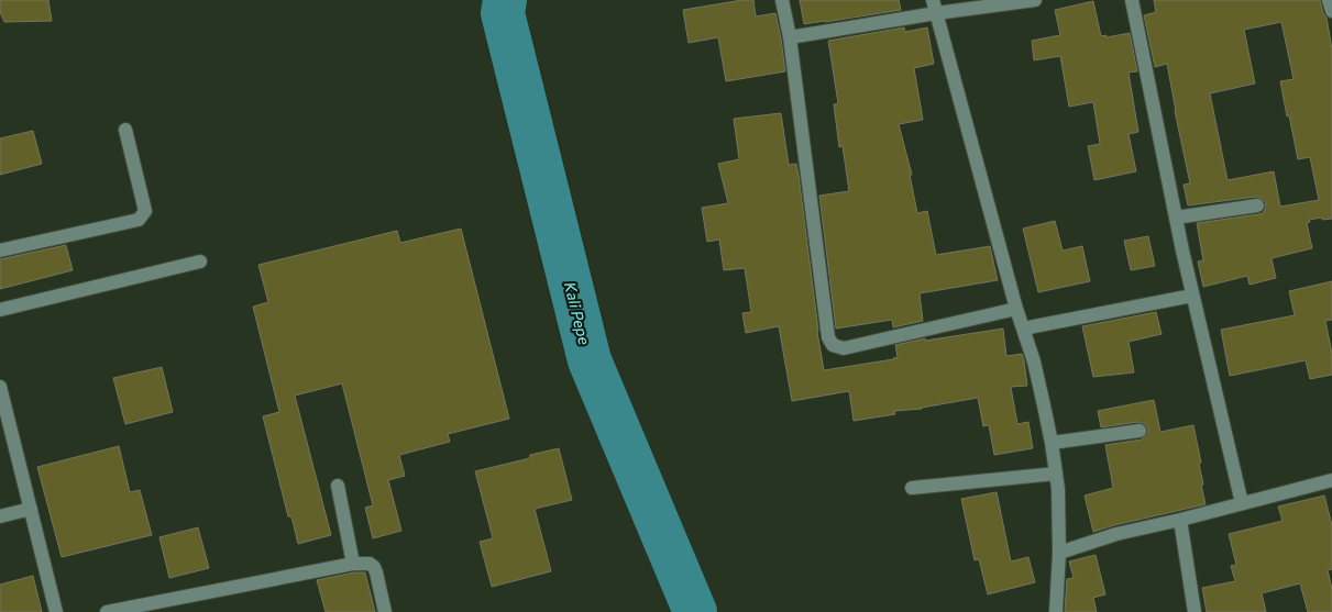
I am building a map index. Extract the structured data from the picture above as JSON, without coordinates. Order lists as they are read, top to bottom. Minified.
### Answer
{"water":["Kali Pepe"]}
